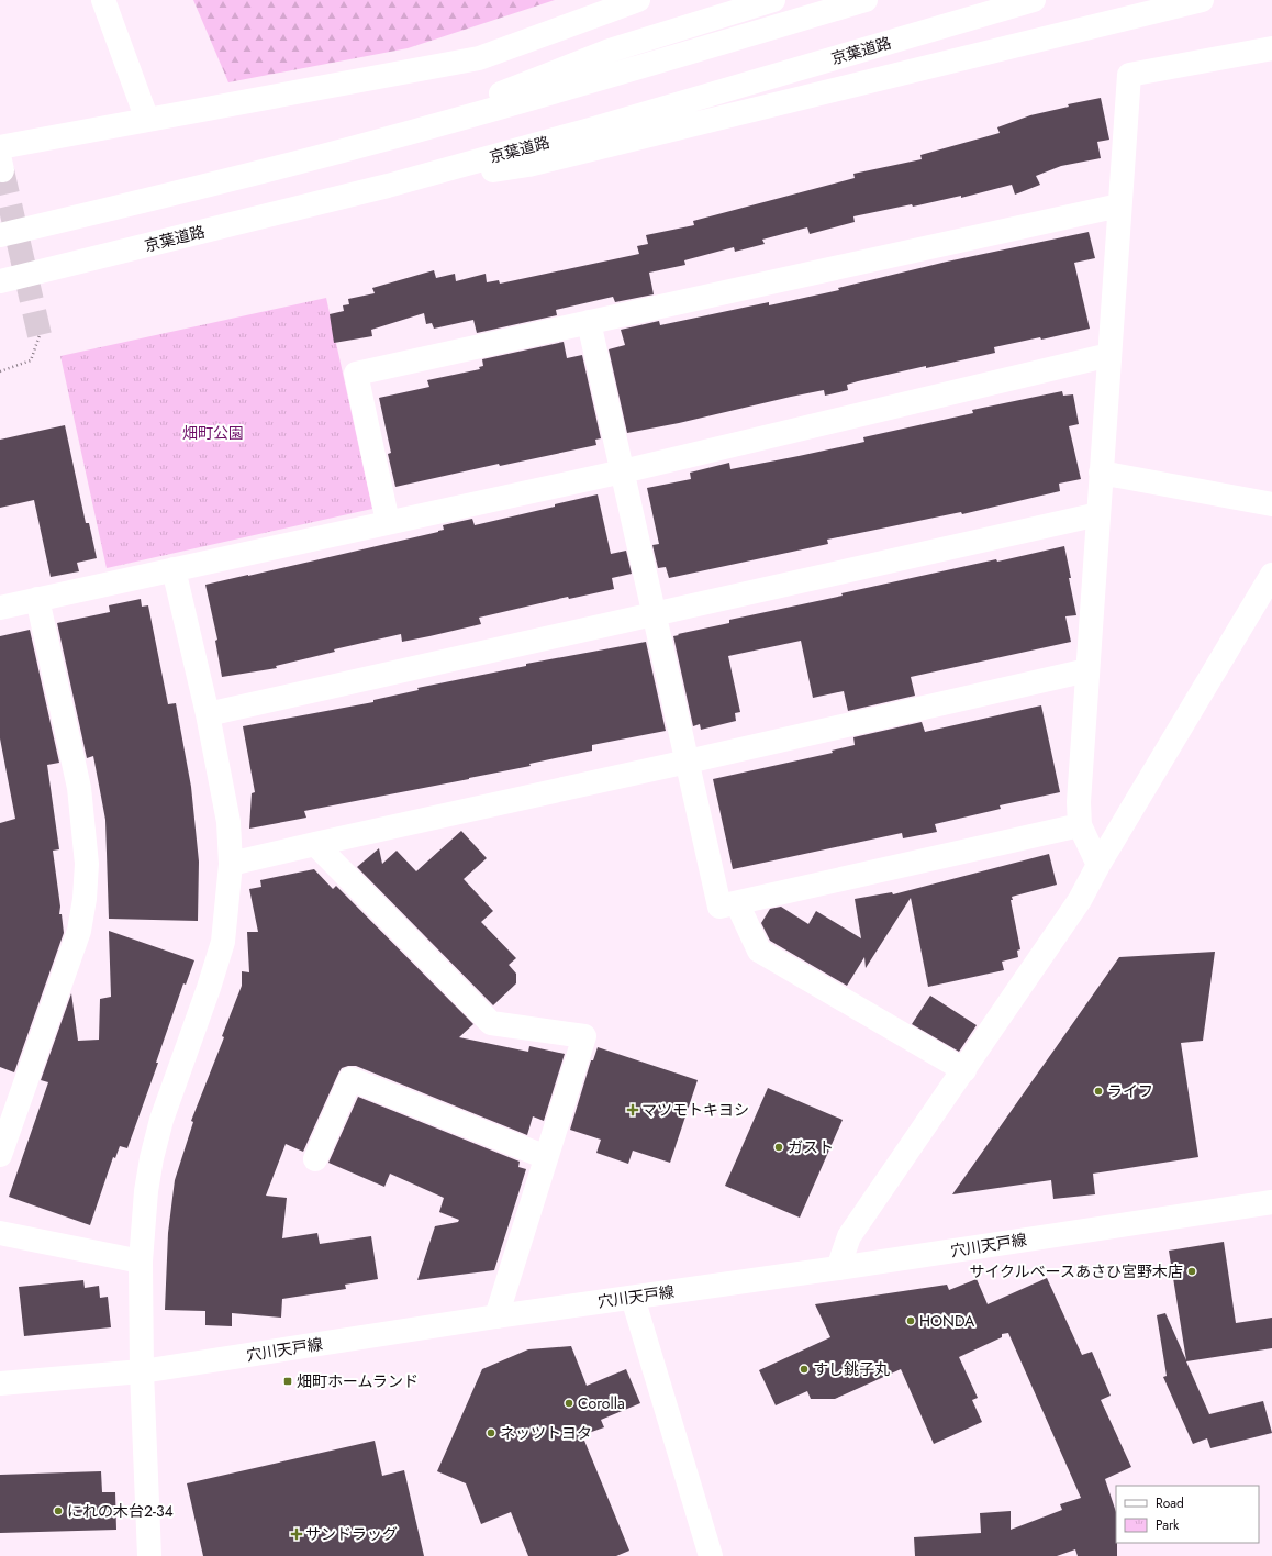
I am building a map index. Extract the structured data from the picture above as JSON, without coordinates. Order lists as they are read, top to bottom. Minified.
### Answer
{"streets":{"main road":["京葉道路","穴川天戸線"]},"parks":["畑町公園"],"places":{"other":["ライフ","ガスト","サイクルベースあさひ宮野木店","HONDA","すし銚子丸","Corolla","ネッツトヨタ","にれの木台2-34"],"health":["マツモトキヨシ","サンドラッグ"],"transit":["畑町ホームランド"]},"legend":["Road","Park"]}
